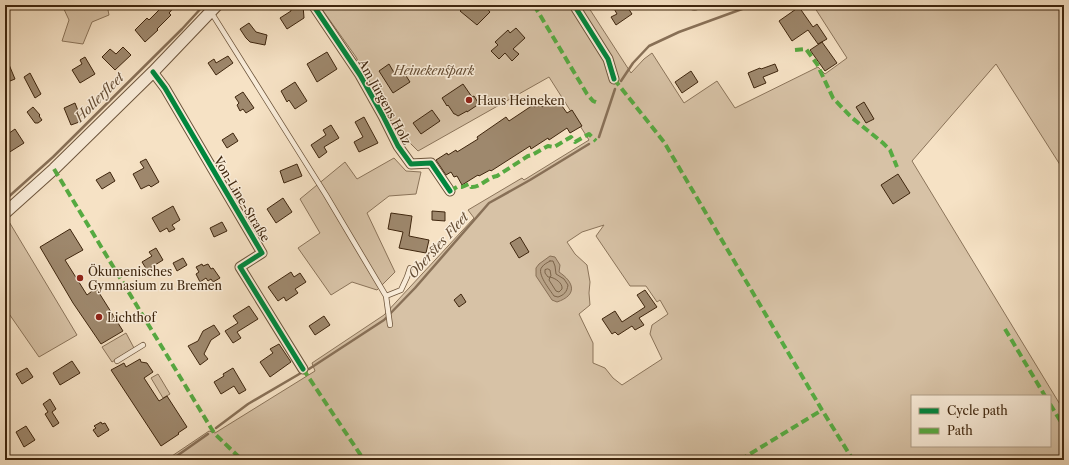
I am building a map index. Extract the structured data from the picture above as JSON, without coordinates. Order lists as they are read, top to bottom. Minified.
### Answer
{"streets":{"street":["Am Jürgens Holz","Von-Line-Straße"]},"water":["Hollerfleet","Oberstes Fleet"],"parks":["Heinekenspark"],"places":["Haus Heineken","Ökumenisches Gymnasium zu Bremen","Lichthof"],"legend":["Cycle path","Path"]}
